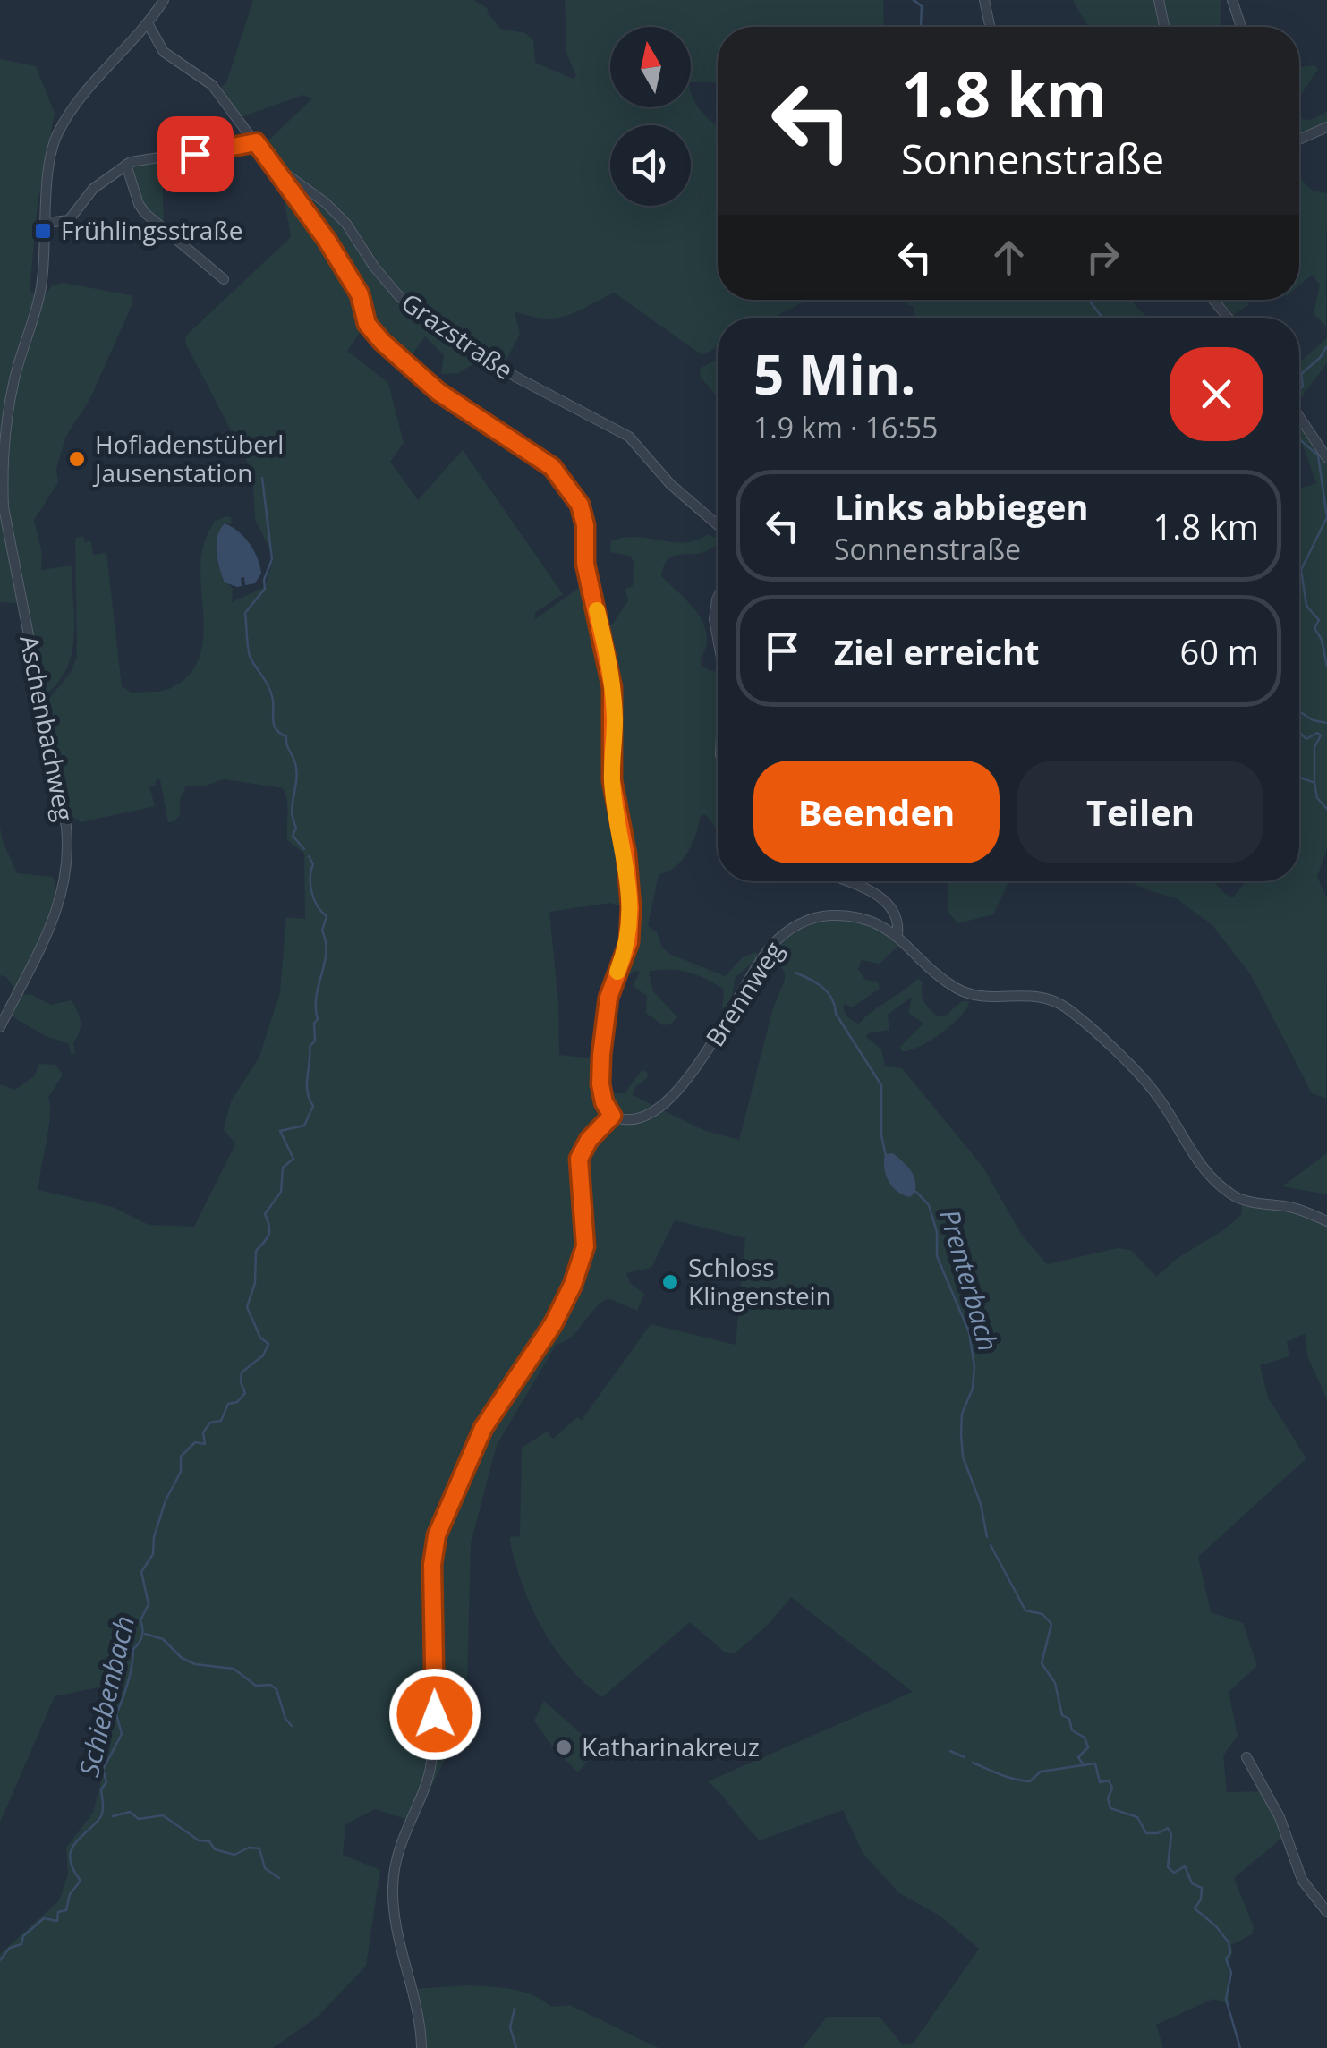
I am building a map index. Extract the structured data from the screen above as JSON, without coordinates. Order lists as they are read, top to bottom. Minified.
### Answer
{"streets":{"street":["Grazstraße","Aschenbachweg","Brennweg"]},"crossings":[["Grazstraße","Aschenbachweg"]],"water":["Prenterbach","Schiebenbach"],"places":{"transit":["Frühlingsstraße"],"other":["Hofladenstüberl Jausenstation","Schloss Klingenstein","Katharinakreuz"]},"north":"top","page":{"turn":["1.8 km","Sonnenstraße"],"heading":["5 Min.","1.9 km · 16:55"],"list":[{"name":"Links abbiegen","note":"Sonnenstraße","value":"1.8 km"},{"name":"Ziel erreicht","value":"60 m"}],"buttons":["Beenden","Teilen"]}}
